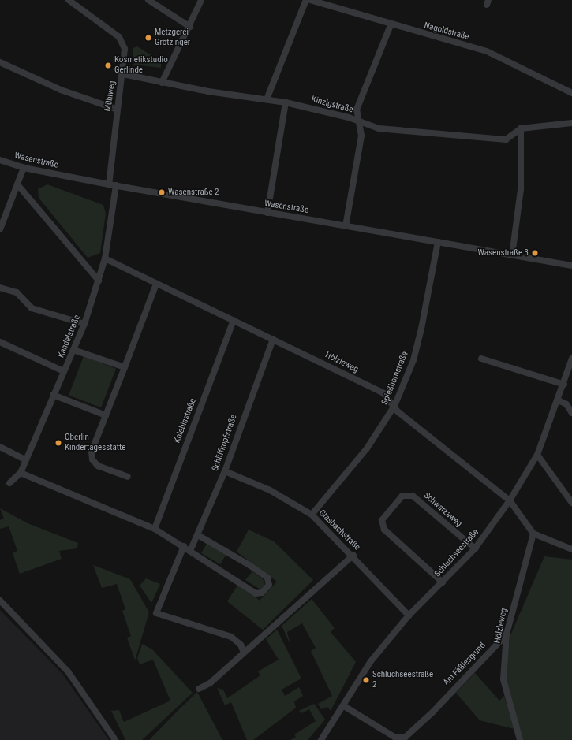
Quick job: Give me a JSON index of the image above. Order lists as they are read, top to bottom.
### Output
{
  "streets": {
    "street": [
      "Nagoldstraße",
      "Mühlweg",
      "Kinzigstraße",
      "Wasenstraße",
      "Kandelstraße",
      "Hölzleweg",
      "Spießhornstraße",
      "Kniebisstraße",
      "Schliffkopfstraße",
      "Schwarzaweg",
      "Glasbachstraße",
      "Schluchseestraße",
      "Am Fäßlesgrund"
    ]
  },
  "crossings": [
    ["Mühlweg", "Kinzigstraße"],
    ["Mühlweg", "Wasenstraße"],
    ["Wasenstraße", "Kandelstraße"],
    ["Wasenstraße", "Spießhornstraße"],
    ["Kandelstraße", "Hölzleweg"],
    ["Hölzleweg", "Spießhornstraße"],
    ["Hölzleweg", "Kniebisstraße"],
    ["Hölzleweg", "Schliffkopfstraße"],
    ["Hölzleweg", "Schluchseestraße"],
    ["Hölzleweg", "Am Fäßlesgrund"],
    ["Spießhornstraße", "Glasbachstraße"],
    ["Schliffkopfstraße", "Glasbachstraße"],
    ["Schwarzaweg", "Schluchseestraße"],
    ["Glasbachstraße", "Schluchseestraße"],
    ["Schluchseestraße", "Am Fäßlesgrund"]
  ],
  "places": [
    "Metzgerei Grötzinger",
    "Kosmetikstudio Gerlinde",
    "Wasenstraße 2",
    "Wasenstraße 3",
    "Oberlin Kindertagesstätte",
    "Schluchseestraße 2"
  ]
}
